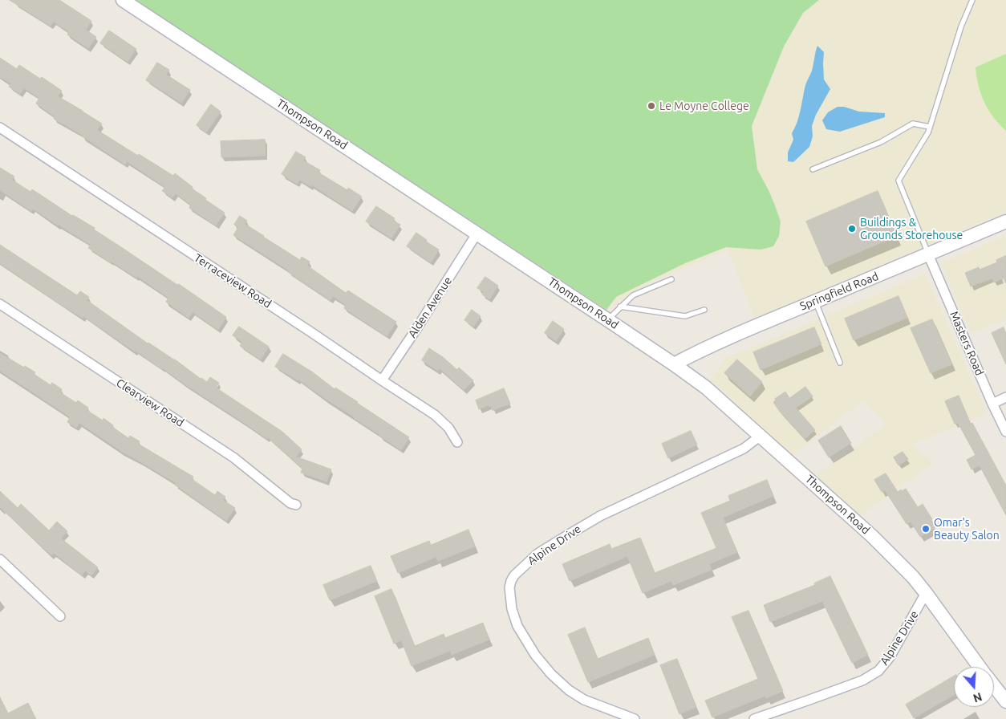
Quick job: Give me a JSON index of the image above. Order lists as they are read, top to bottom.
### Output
{
  "streets": {
    "street": [
      "Thompson Road",
      "Terraceview Road",
      "Springfield Road",
      "Alden Avenue",
      "Masters Road",
      "Clearview Road",
      "Alpine Drive"
    ]
  },
  "crossings": [
    ["Thompson Road", "Springfield Road"],
    ["Thompson Road", "Alden Avenue"],
    ["Thompson Road", "Alpine Drive"],
    ["Terraceview Road", "Alden Avenue"],
    ["Springfield Road", "Masters Road"]
  ],
  "places": ["Le Moyne College", "Buildings & Grounds Storehouse", "Omar's Beauty Salon"],
  "north": "bottom"
}
